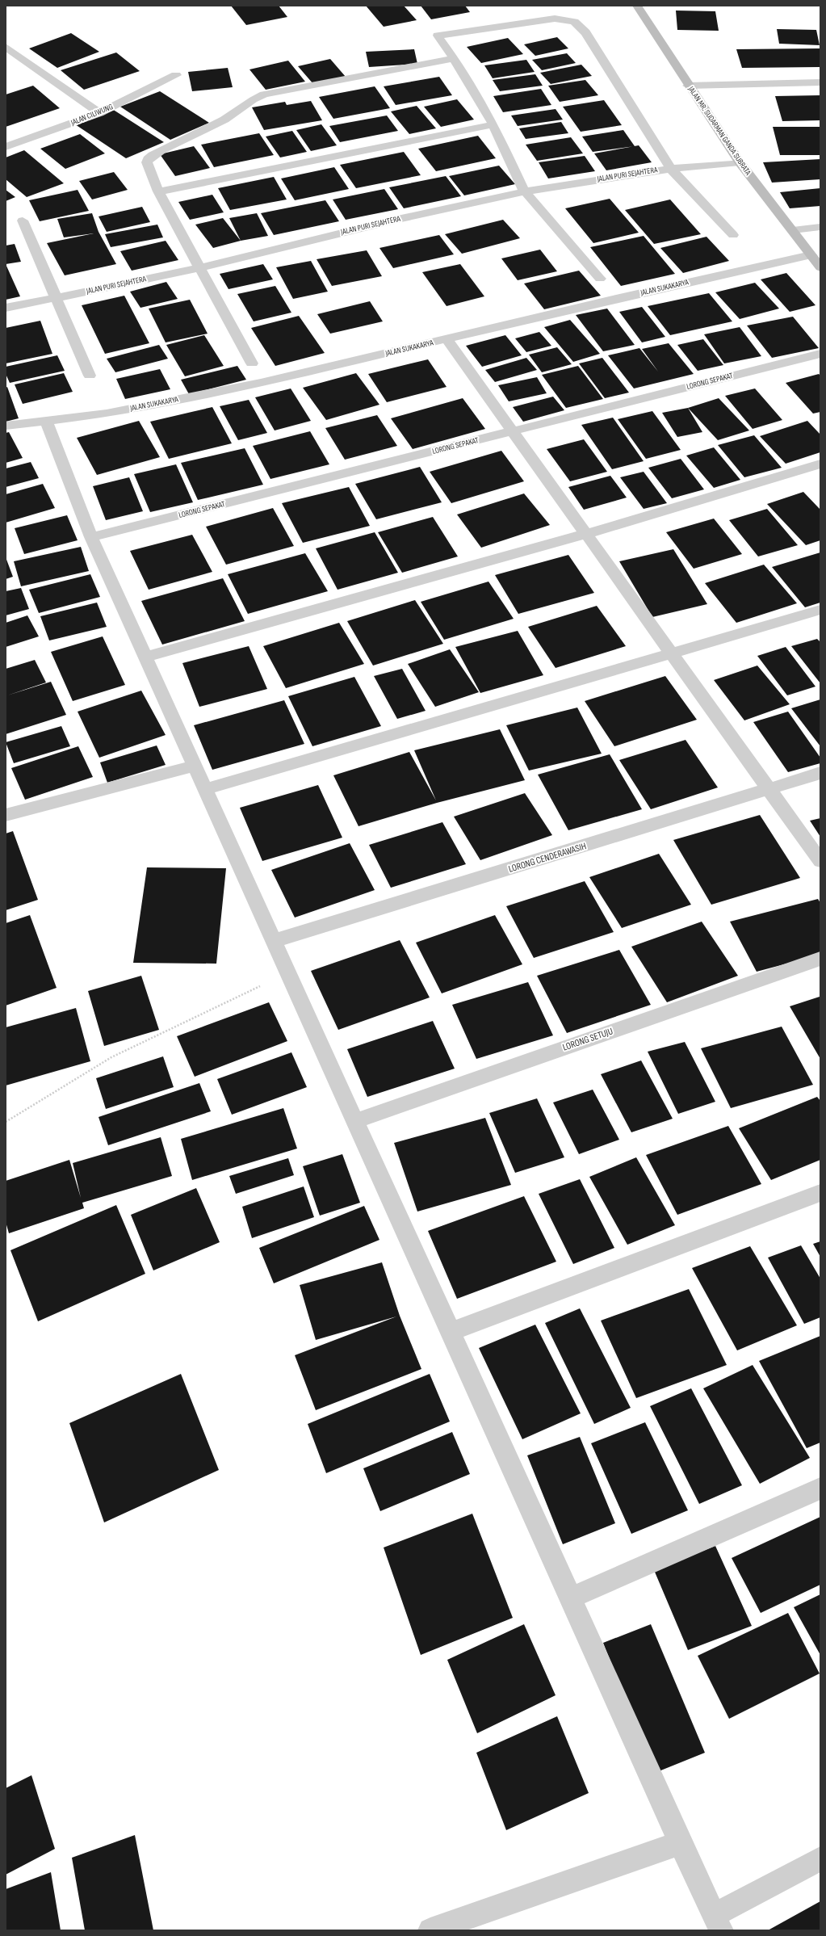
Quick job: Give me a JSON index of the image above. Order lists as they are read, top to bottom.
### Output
{
  "streets": {
    "street": [
      "JALAN CILIWUNG",
      "JALAN MR. SUDARMAN GANDA SUBRATA",
      "JALAN PURI SEJAHTERA",
      "JALAN SUKAKARYA",
      "LORONG SEPAKAT",
      "LORONG CENDERAWASIH",
      "LORONG SETUJU"
    ]
  },
  "crossings": [
    ["JALAN MR. SUDARMAN GANDA SUBRATA", "JALAN PURI SEJAHTERA"],
    ["JALAN MR. SUDARMAN GANDA SUBRATA", "JALAN SUKAKARYA"]
  ]
}
